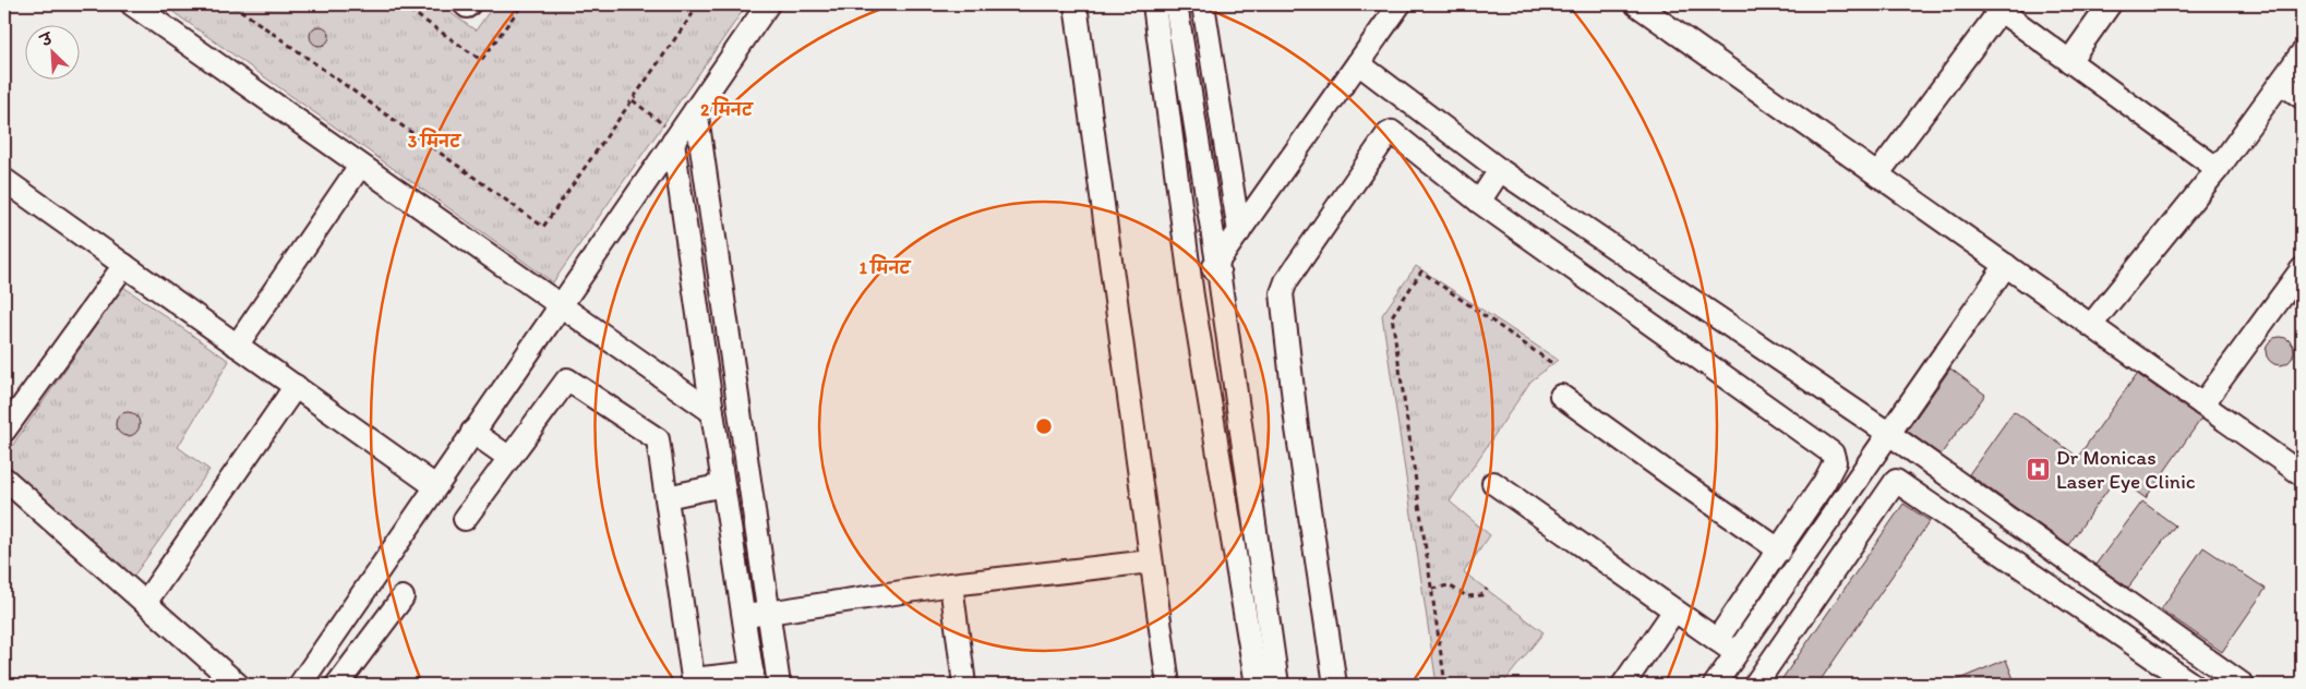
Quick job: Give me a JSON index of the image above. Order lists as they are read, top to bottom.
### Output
{
  "places": {
    "hospital": ["Dr Monicas Laser Eye Clinic"]
  },
  "north": "top left",
  "rings": ["2 मिनट", "3 मिनट", "1 मिनट"]
}
